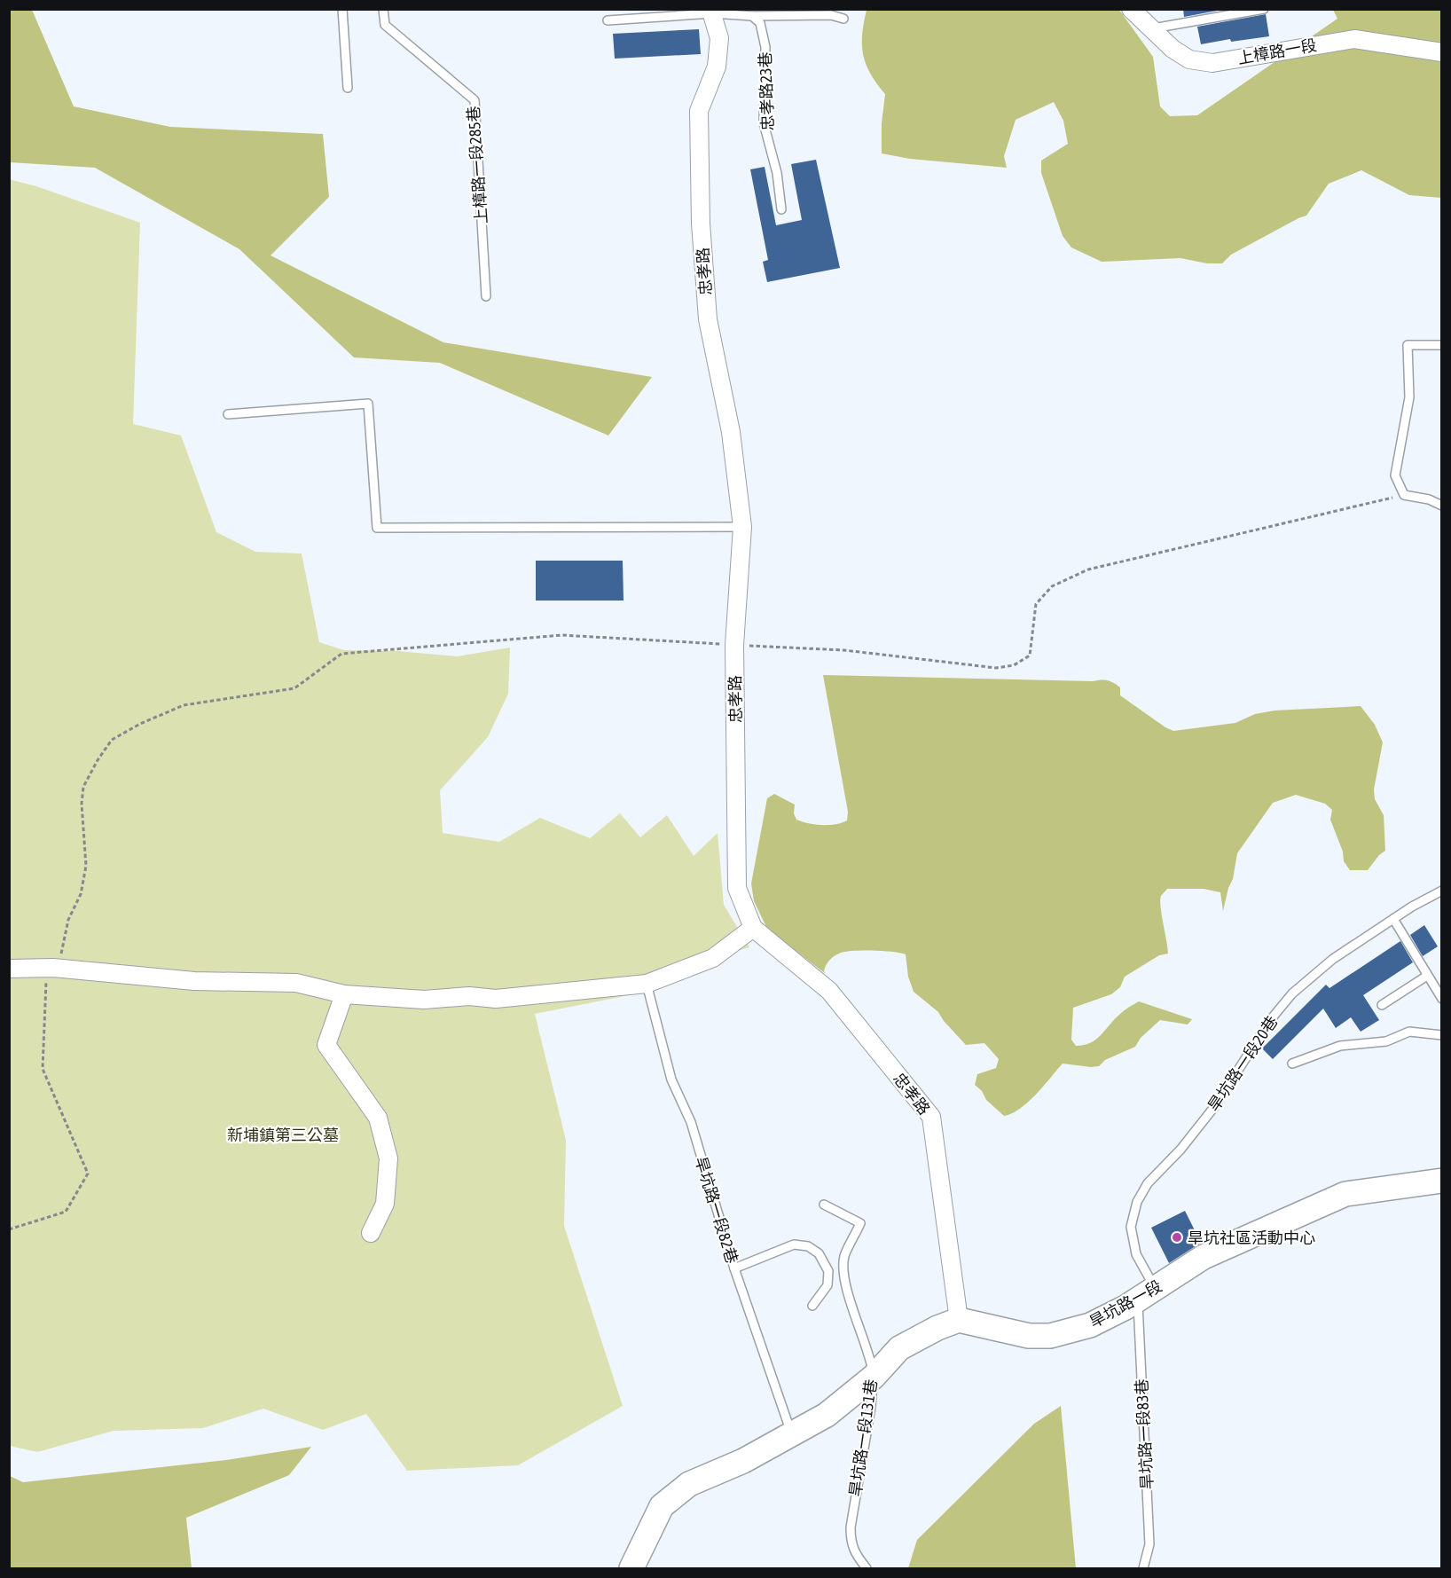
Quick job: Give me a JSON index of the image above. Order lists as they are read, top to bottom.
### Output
{
  "streets": {
    "street": ["上樟路一段", "忠孝路", "旱坑路一段"],
    "lane": [
      "忠孝路23巷",
      "上樟路一段285巷",
      "旱坑路一段20巷",
      "旱坑路一段82巷",
      "旱坑路一段83巷",
      "旱坑路一段131巷"
    ]
  },
  "crossings": [
    ["忠孝路", "旱坑路一段"],
    ["旱坑路一段20巷", "旱坑路一段"],
    ["旱坑路一段20巷", "旱坑路一段83巷"],
    ["旱坑路一段", "旱坑路一段83巷"]
  ],
  "parks": ["新埔鎮第三公墓"],
  "places": ["旱坑社區活動中心"]
}
